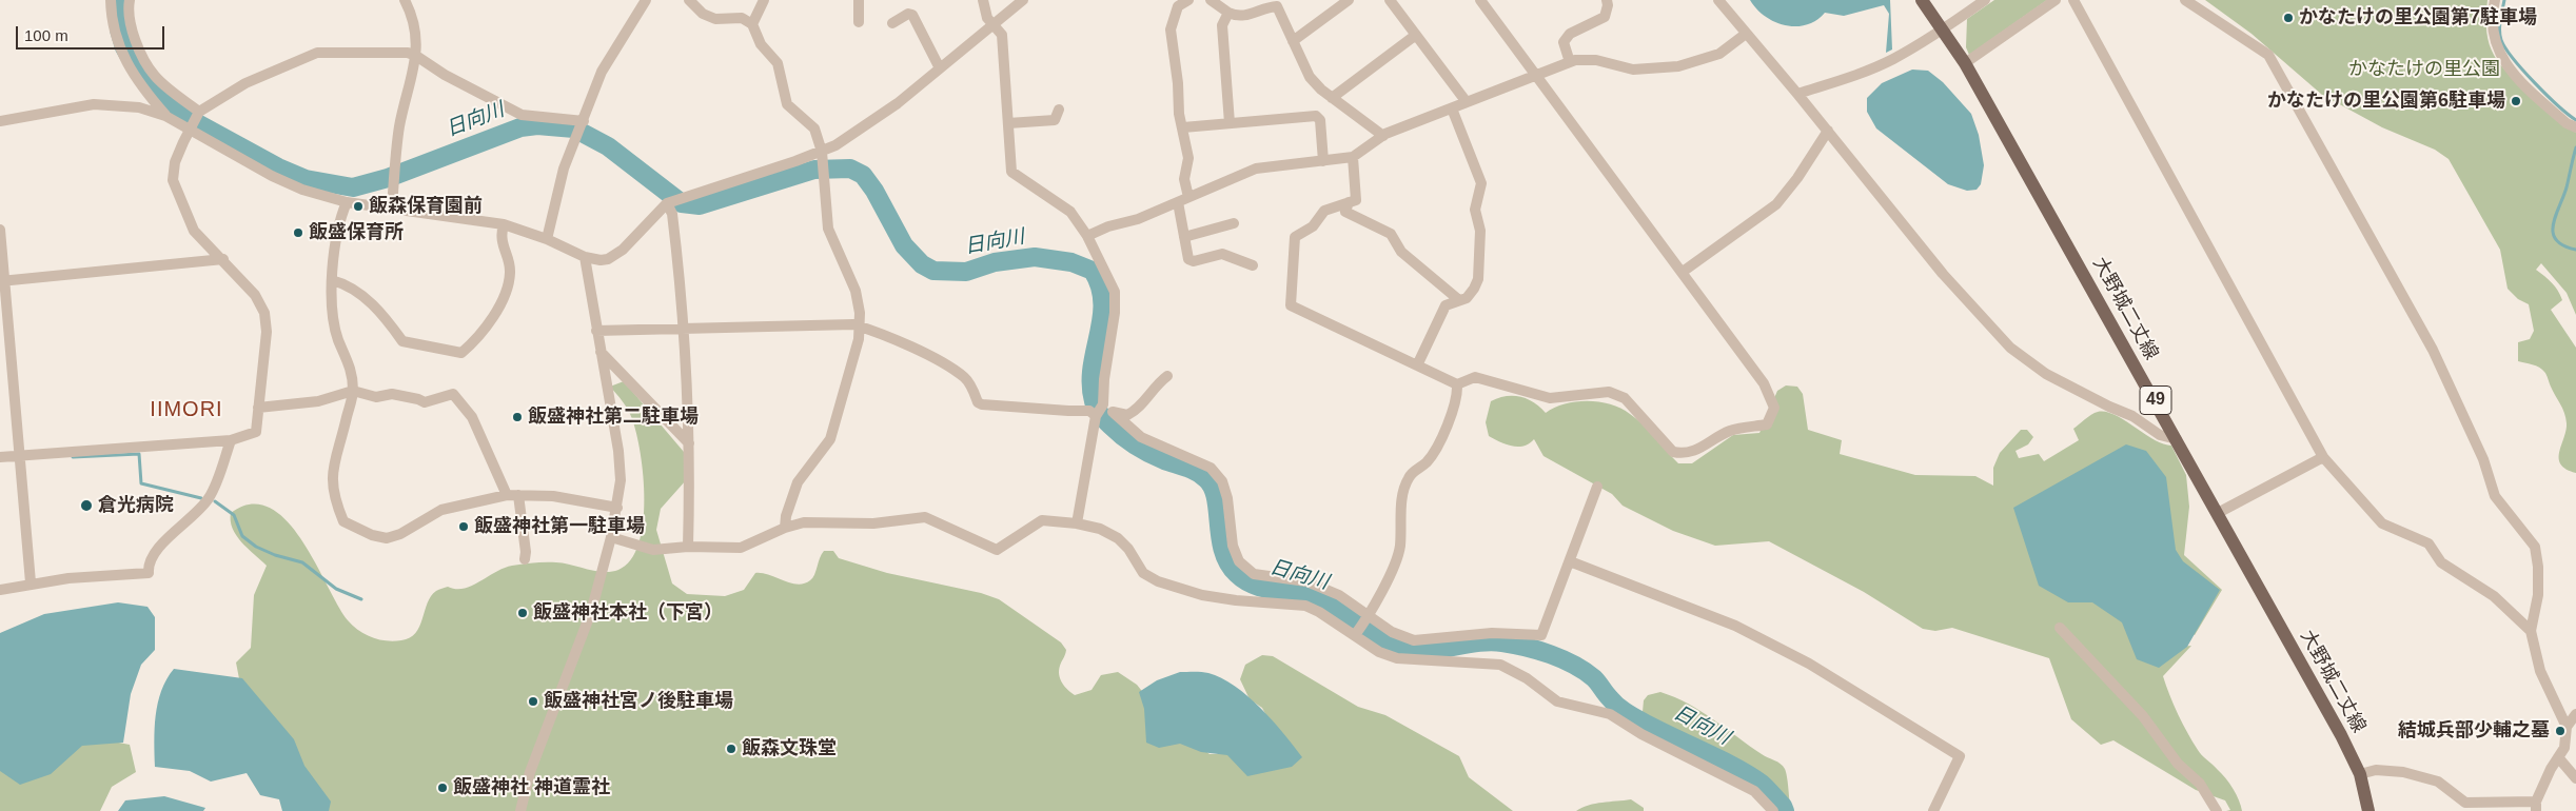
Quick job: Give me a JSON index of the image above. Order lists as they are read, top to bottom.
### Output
{
  "streets": {
    "main road": ["大野城二丈線", "49"]
  },
  "districts": ["IIMORI"],
  "water": ["日向川"],
  "parks": ["かなたけの里公園"],
  "places": [
    "かなたけの里公園第7駐車場",
    "かなたけの里公園第6駐車場",
    "飯森保育園前",
    "飯盛保育所",
    "飯盛神社第二駐車場",
    "倉光病院",
    "飯盛神社第一駐車場",
    "飯盛神社本社（下宮）",
    "飯盛神社宮ノ後駐車場",
    "結城兵部少輔之墓",
    "飯森文珠堂",
    "飯盛神社 神道霊社"
  ],
  "scale_bar": "100 m"
}
